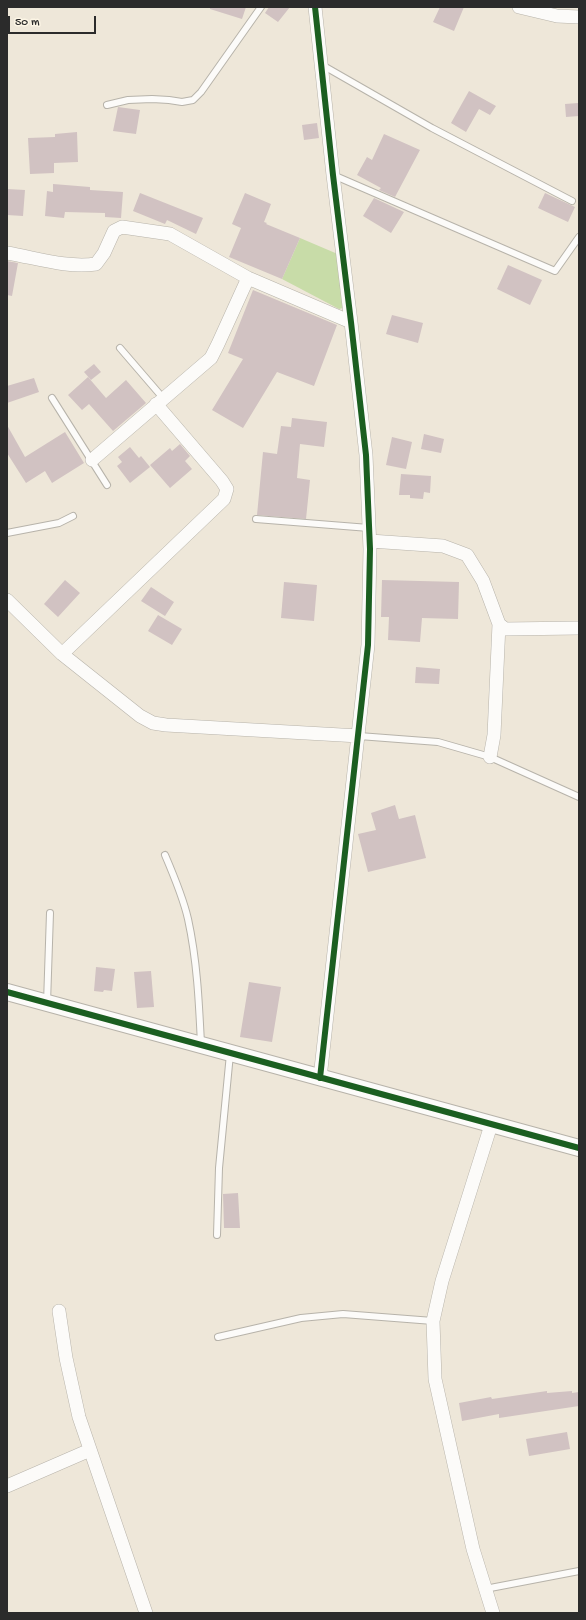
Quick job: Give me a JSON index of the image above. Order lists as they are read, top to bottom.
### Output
{
  "scale_bar": "50 m"
}
